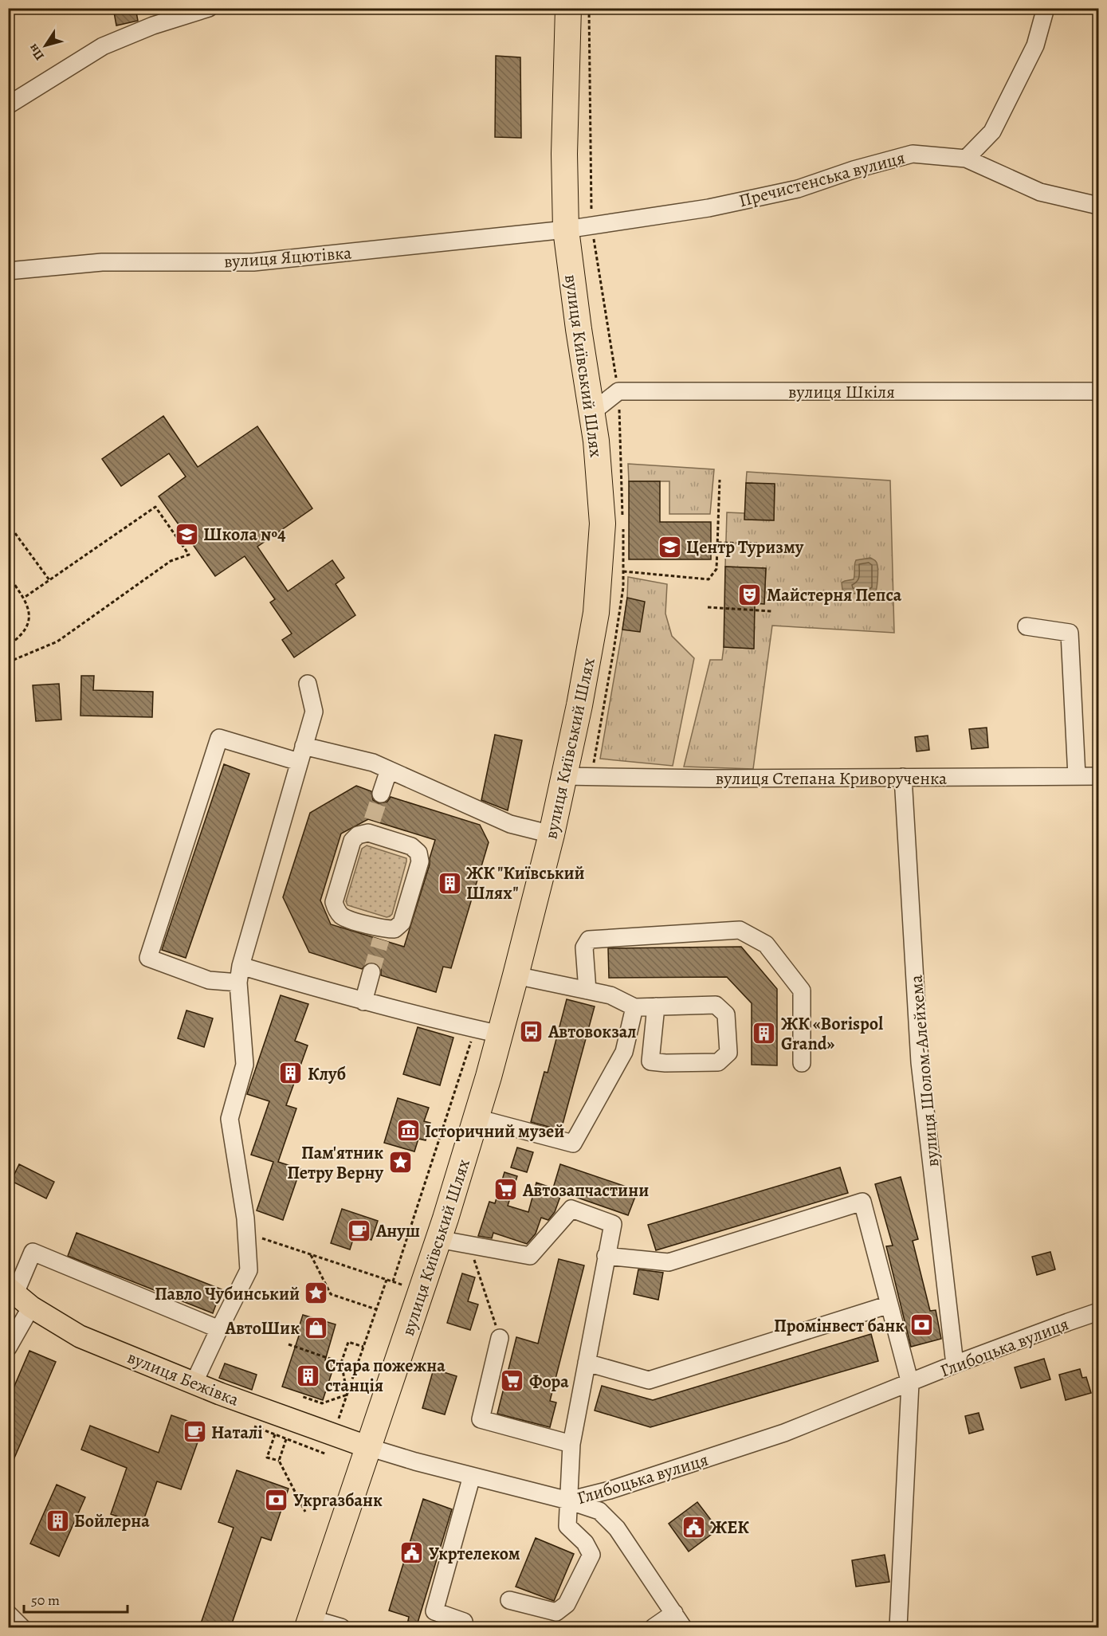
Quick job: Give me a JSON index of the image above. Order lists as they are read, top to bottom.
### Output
{
  "streets": {
    "highway": ["вулиця Київський Шлях"],
    "main road": ["вулиця Бежівка"],
    "street": [
      "Пречистенська вулиця",
      "вулиця Яцютівка",
      "вулиця Шкіля",
      "вулиця Степана Криворученка",
      "вулиця Шолом-Алейхема",
      "Глибоцька вулиця"
    ]
  },
  "crossings": [
    ["Пречистенська вулиця", "вулиця Яцютівка"],
    ["Пречистенська вулиця", "вулиця Київський Шлях"],
    ["вулиця Яцютівка", "вулиця Київський Шлях"],
    ["вулиця Київський Шлях", "вулиця Шкіля"],
    ["вулиця Київський Шлях", "вулиця Степана Криворученка"],
    ["вулиця Київський Шлях", "Глибоцька вулиця"],
    ["вулиця Київський Шлях", "вулиця Бежівка"],
    ["вулиця Степана Криворученка", "вулиця Шолом-Алейхема"],
    ["вулиця Шолом-Алейхема", "Глибоцька вулиця"],
    ["Глибоцька вулиця", "вулиця Бежівка"]
  ],
  "places": {
    "school or university": ["Школа №4", "Центр Туризму"],
    "theatre": ["Майстерня Пепса"],
    "building": [
      "ЖК \"Київський Шлях\"",
      "ЖК «Borispol Grand»",
      "Клуб",
      "Стара пожежна станція",
      "Бойлерна"
    ],
    "bus stop": ["Автовокзал"],
    "museum": ["Історичний музей"],
    "place": ["Пам'ятник Петру Верну", "Павло Чубинський"],
    "supermarket": ["Автозапчастини", "Фора"],
    "cafe": ["Ануш", "Наталі"],
    "bank": ["Промінвест банк", "Укргазбанк"],
    "shop": ["АвтоШик"],
    "public building": ["ЖЕК", "Укртелеком"]
  },
  "scale_bar": "50 m",
  "north": "bottom left"
}
